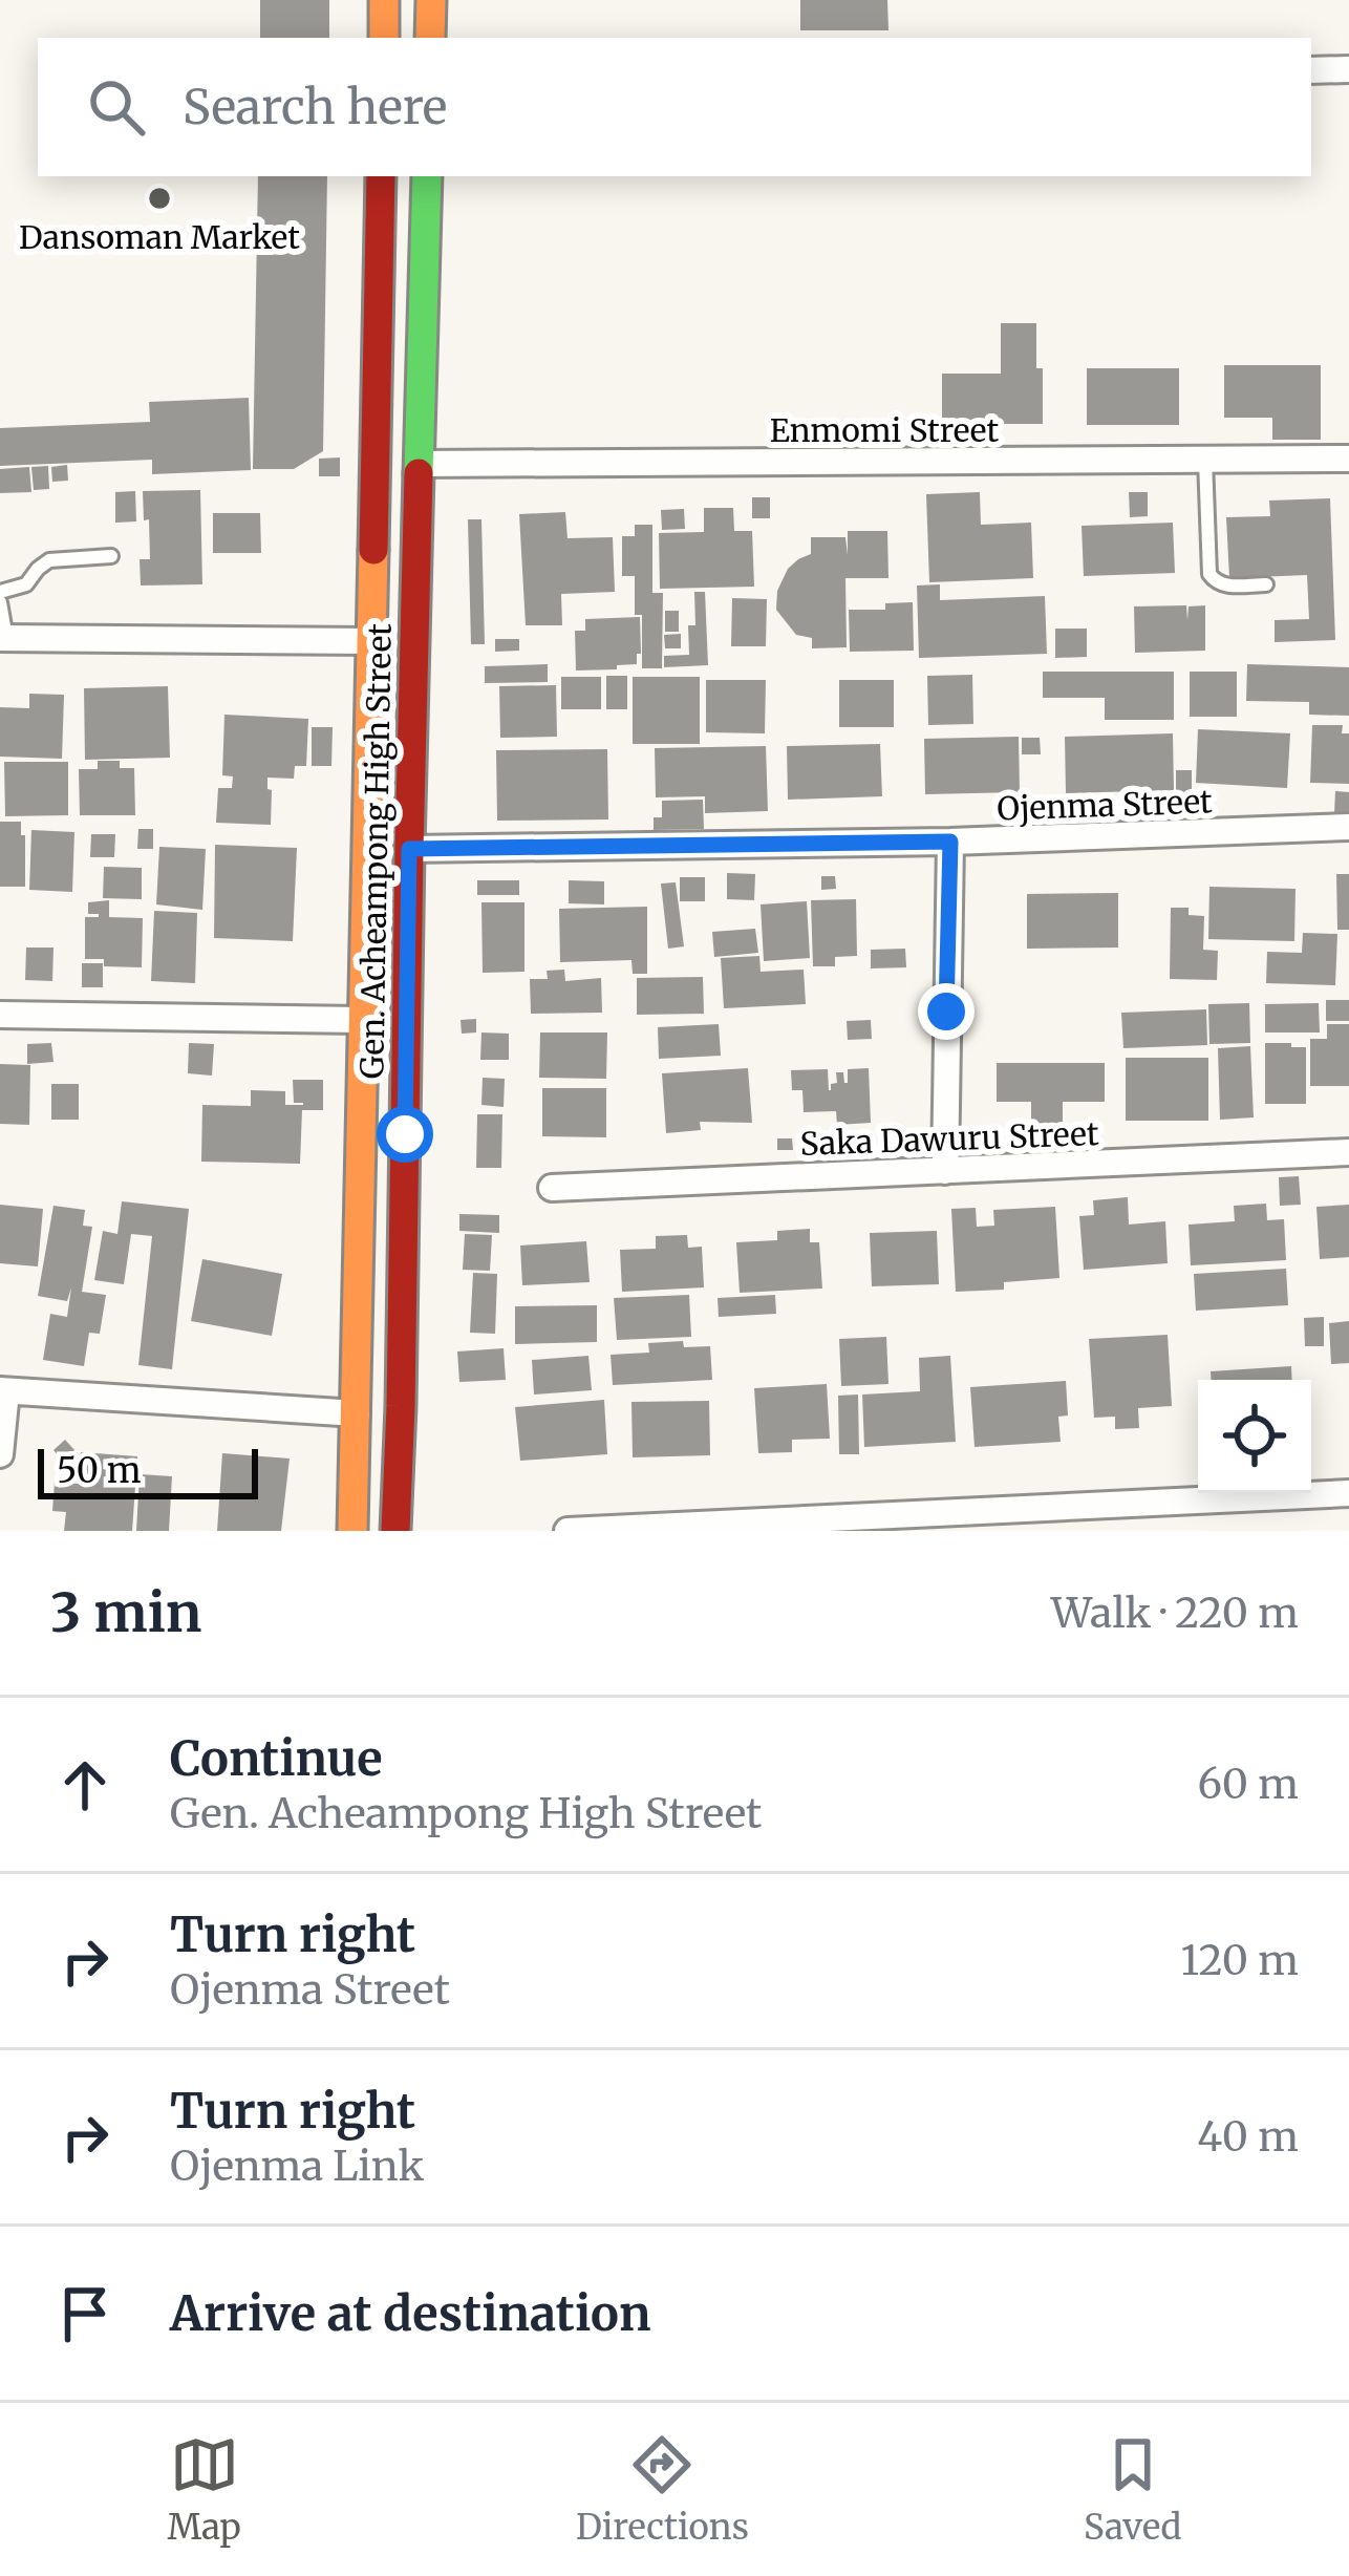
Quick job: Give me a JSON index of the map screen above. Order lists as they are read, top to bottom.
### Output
{
  "streets": {
    "main road": ["Gen. Acheampong High Street"],
    "street": ["Enmomi Street", "Ojenma Street", "Saka Dawuru Street"]
  },
  "crossings": [
    ["Enmomi Street", "Gen. Acheampong High Street"],
    ["Ojenma Street", "Gen. Acheampong High Street"]
  ],
  "places": ["Dansoman Market"],
  "scale_bar": "50 m",
  "page": {
    "search": "Search here",
    "scale": "50 m",
    "heading": ["3 min", "Walk · 220 m"],
    "list": [
      ["Continue", "Gen. Acheampong High Street", "60 m"],
      ["Turn right", "Ojenma Street", "120 m"],
      ["Turn right", "Ojenma Link", "40 m"],
      "Arrive at destination"
    ],
    "nav": ["Map", "Directions", "Saved"]
  }
}
